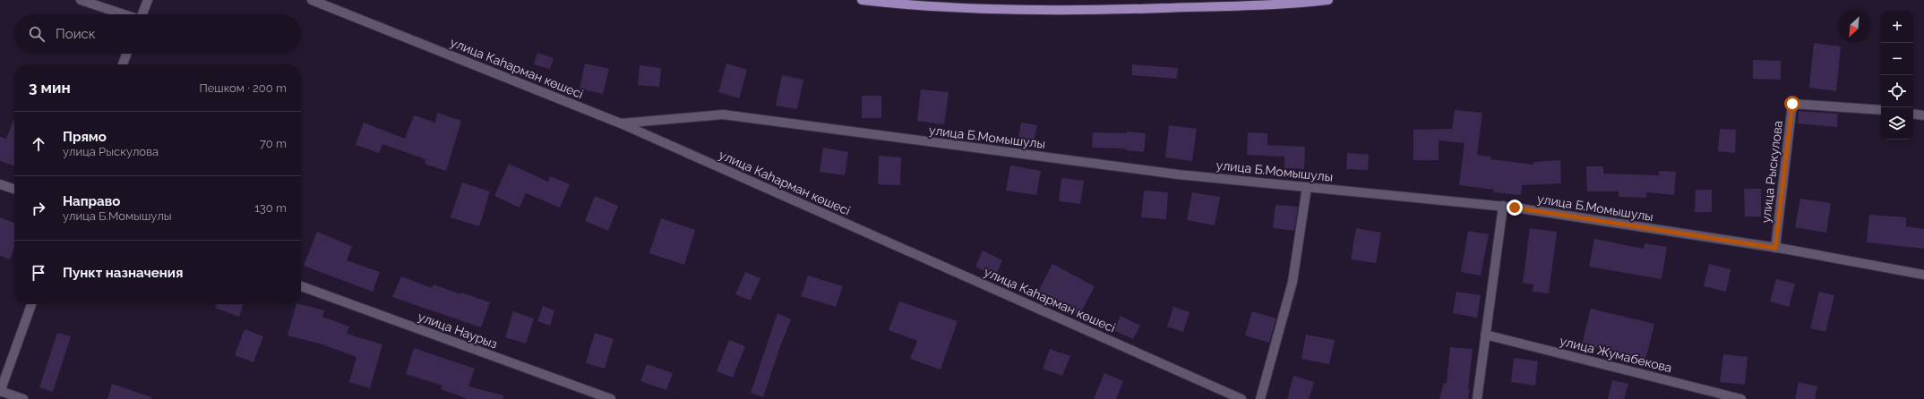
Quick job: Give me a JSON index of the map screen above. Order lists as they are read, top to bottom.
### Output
{
  "streets": {
    "street": [
      "улица Каһарман көшесі",
      "улица Б.Момышулы",
      "улица Рыскулова",
      "улица Наурыз",
      "улица Жумабекова"
    ]
  },
  "crossings": [
    ["улица Каһарман көшесі", "улица Б.Момышулы"],
    ["улица Б.Момышулы", "улица Рыскулова"]
  ],
  "north": "bottom left",
  "page": {
    "map_buttons": ["+", "−"],
    "search": "Поиск",
    "heading": ["3 мин", "Пешком · 200 m"],
    "list": [
      ["Прямо", "улица Рыскулова", "70 m"],
      ["Направо", "улица Б.Момышулы", "130 m"],
      "Пункт назначения"
    ]
  }
}
